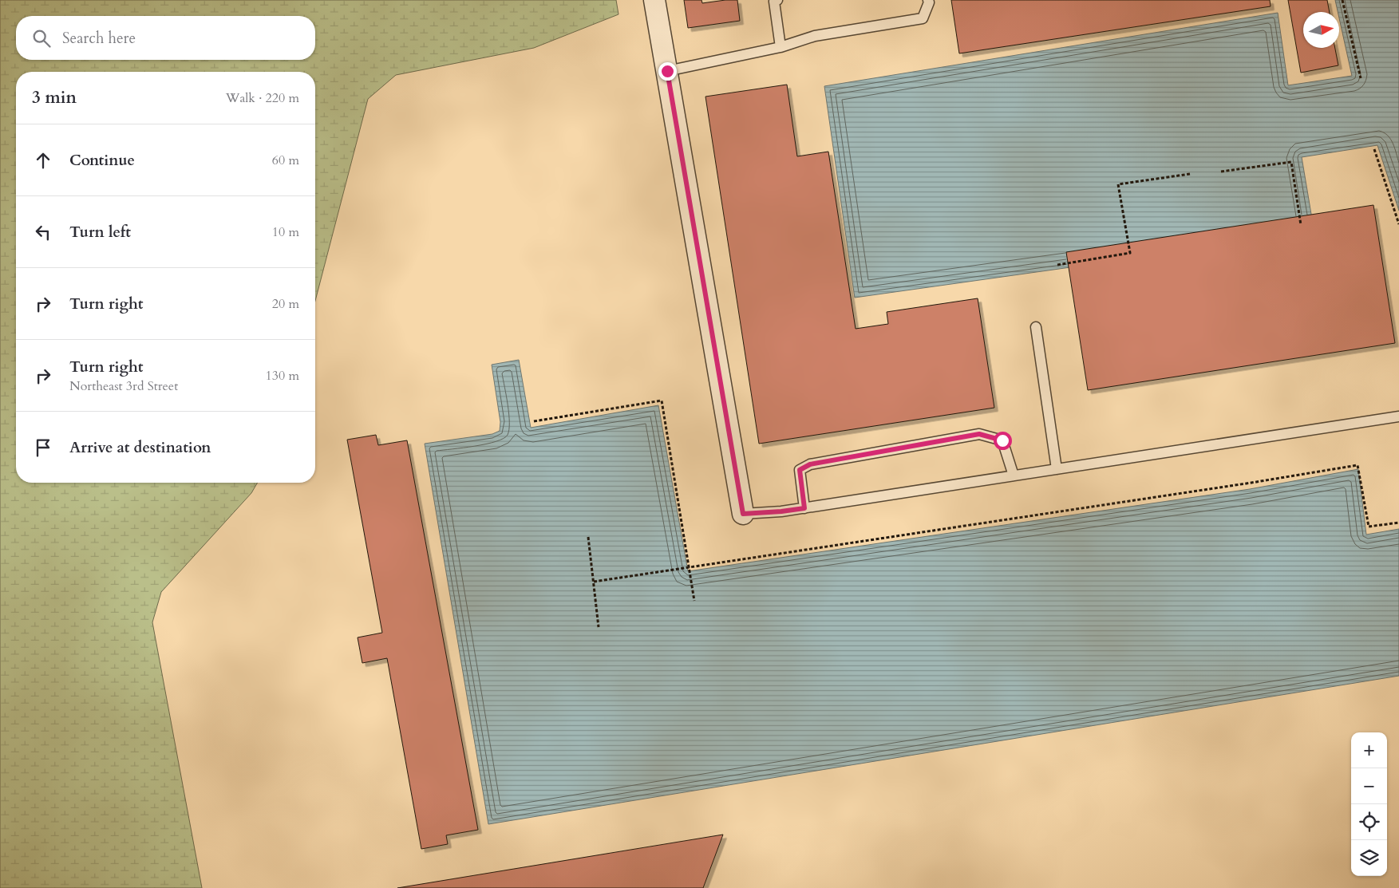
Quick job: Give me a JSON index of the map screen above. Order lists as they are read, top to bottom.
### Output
{
  "north": "right",
  "page": {
    "search": "Search here",
    "heading": ["3 min", "Walk · 220 m"],
    "list": [
      ["Continue", "60 m"],
      ["Turn left", "10 m"],
      ["Turn right", "20 m"],
      ["Turn right", "Northeast 3rd Street", "130 m"],
      "Arrive at destination"
    ],
    "map_buttons": ["+", "−"]
  }
}
